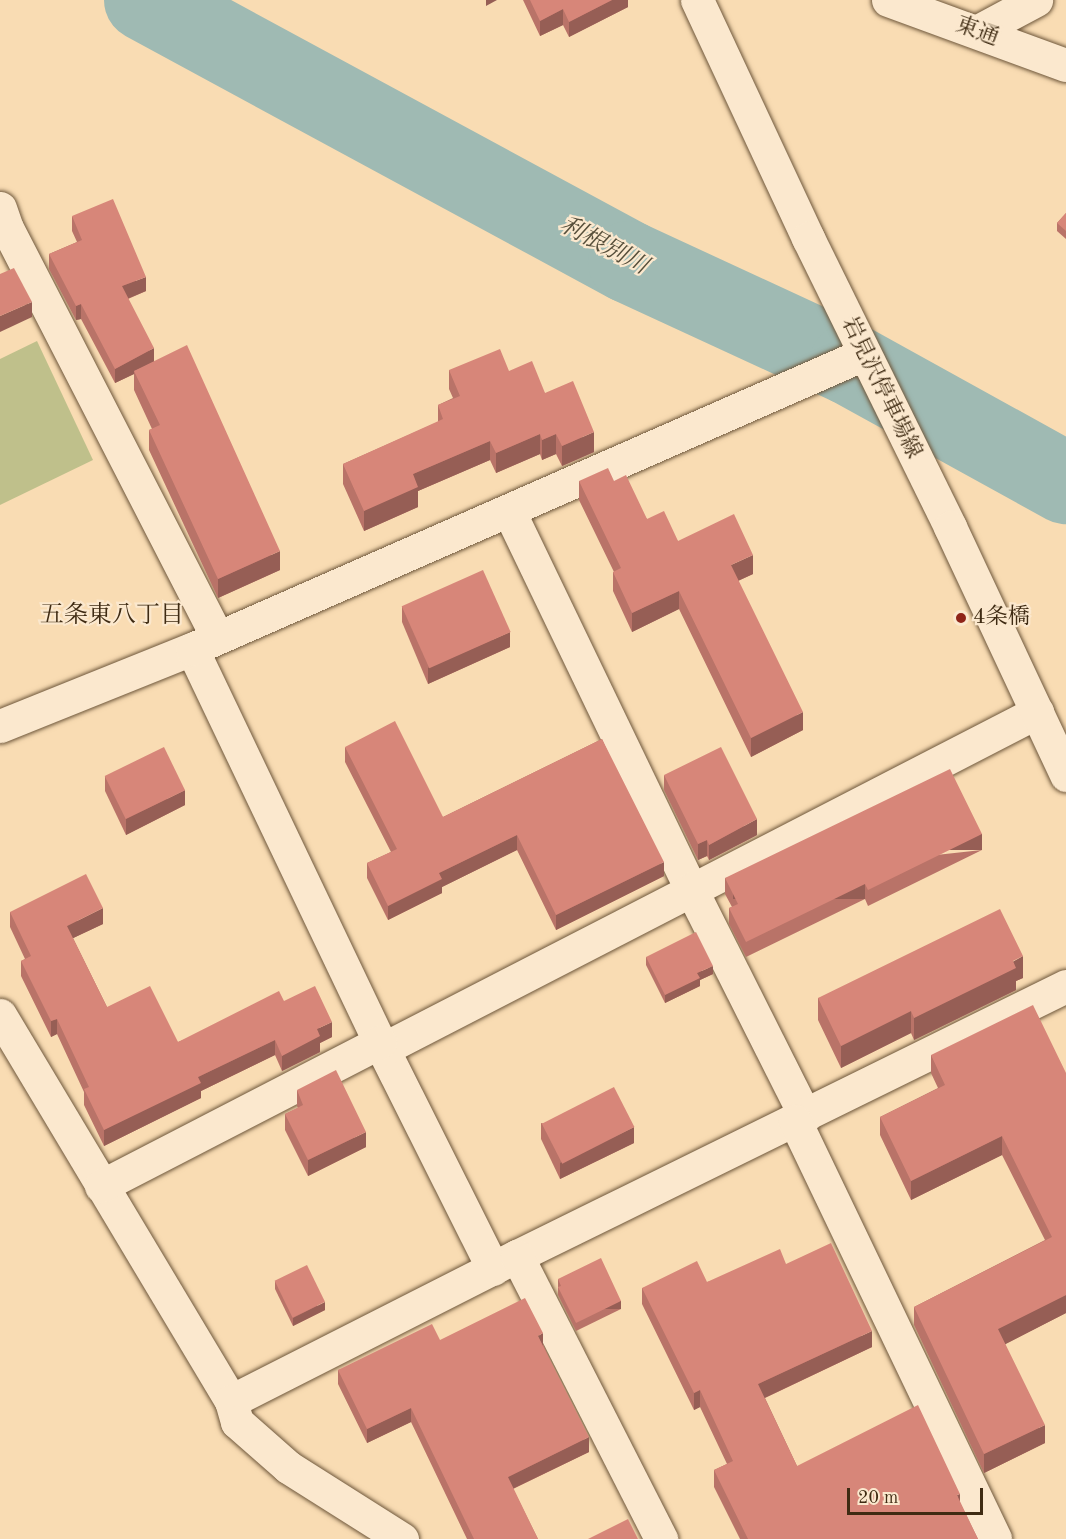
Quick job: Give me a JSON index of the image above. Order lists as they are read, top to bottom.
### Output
{
  "streets": {
    "street": ["東通", "岩見沢停車場線"]
  },
  "districts": ["五条東八丁目"],
  "water": ["利根別川"],
  "places": ["4条橋"],
  "scale_bar": "20 m"
}
